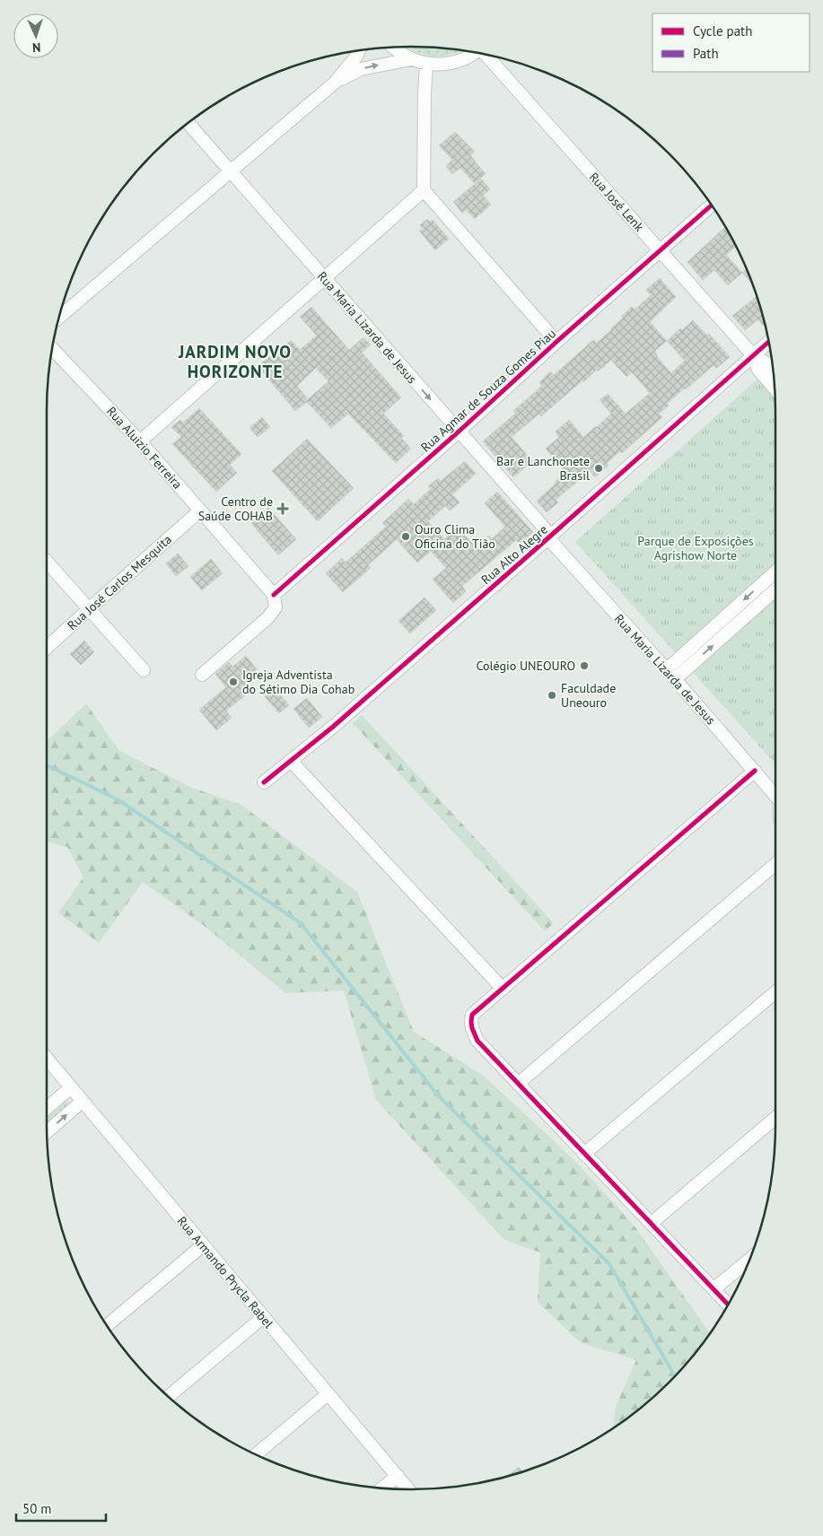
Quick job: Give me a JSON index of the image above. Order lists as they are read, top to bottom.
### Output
{
  "streets": {
    "street": [
      "Rua José Lenk",
      "Rua Maria Lizarda de Jesus",
      "Rua Agmar de Souza Gomes Piau",
      "Rua Aluizio Ferreira",
      "Rua Alto Alegre",
      "Rua José Carlos Mesquita",
      "Rua Armando Prycla Rabel"
    ]
  },
  "crossings": [
    ["Rua José Lenk", "Rua Agmar de Souza Gomes Piau"],
    ["Rua José Lenk", "Rua Alto Alegre"],
    ["Rua Maria Lizarda de Jesus", "Rua Agmar de Souza Gomes Piau"],
    ["Rua Maria Lizarda de Jesus", "Rua Alto Alegre"],
    ["Rua Agmar de Souza Gomes Piau", "Rua Aluizio Ferreira"],
    ["Rua Aluizio Ferreira", "Rua José Carlos Mesquita"]
  ],
  "districts": ["JARDIM NOVO HORIZONTE"],
  "parks": ["Parque de Exposições Agrishow Norte"],
  "places": {
    "other": [
      "Bar e Lanchonete Brasil",
      "Ouro Clima Oficina do Tião",
      "Colégio UNEOURO",
      "Igreja Adventista do Sétimo Dia Cohab",
      "Faculdade Uneouro"
    ],
    "health": ["Centro de Saúde COHAB"]
  },
  "legend": ["Cycle path", "Path"],
  "scale_bar": "50 m",
  "north": "bottom"
}
